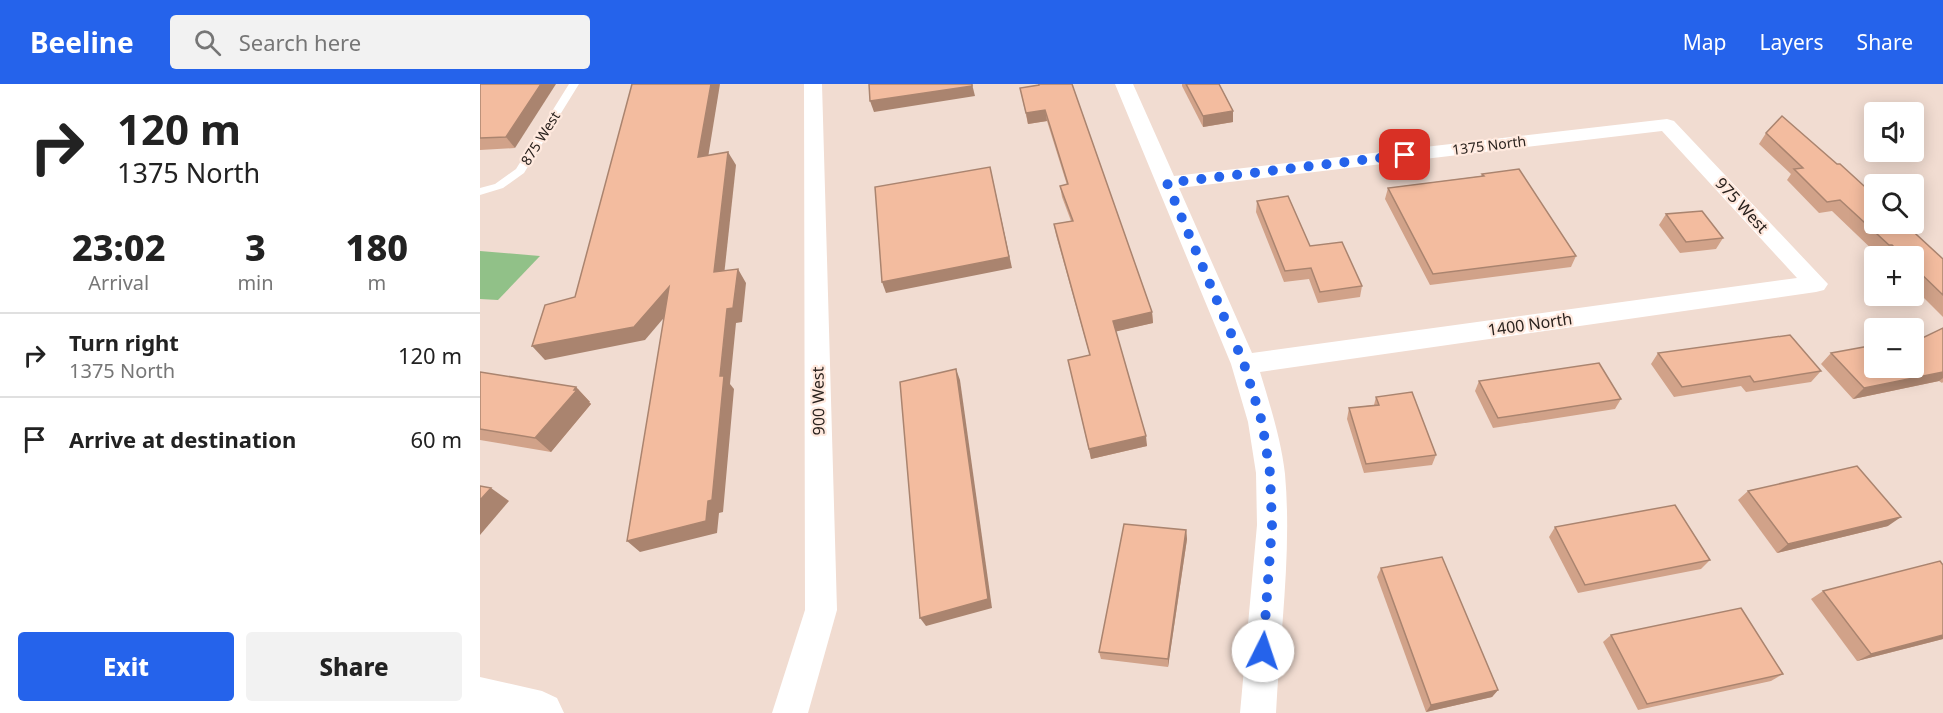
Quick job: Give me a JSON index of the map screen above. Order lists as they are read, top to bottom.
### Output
{
  "streets": {
    "street": [
      "1375 North",
      "975 West",
      "1400 North",
      "900 West"
    ],
    "lane": ["875 West"]
  },
  "crossings": [
    ["1375 North", "975 West"],
    ["975 West", "1400 North"]
  ],
  "page": {
    "header": "Beeline",
    "search": "Search here",
    "nav": ["Map", "Layers", "Share"],
    "turn": ["120 m", "1375 North"],
    "map_buttons": ["+", "−"],
    "eta": [
      "23:02",
      "Arrival",
      "3",
      "min",
      "180",
      "m"
    ],
    "list": [
      {
        "name": "Turn right",
        "note": "1375 North",
        "value": "120 m"
      },
      {
        "name": "Arrive at destination",
        "value": "60 m"
      }
    ],
    "buttons": ["Exit", "Share"]
  }
}
